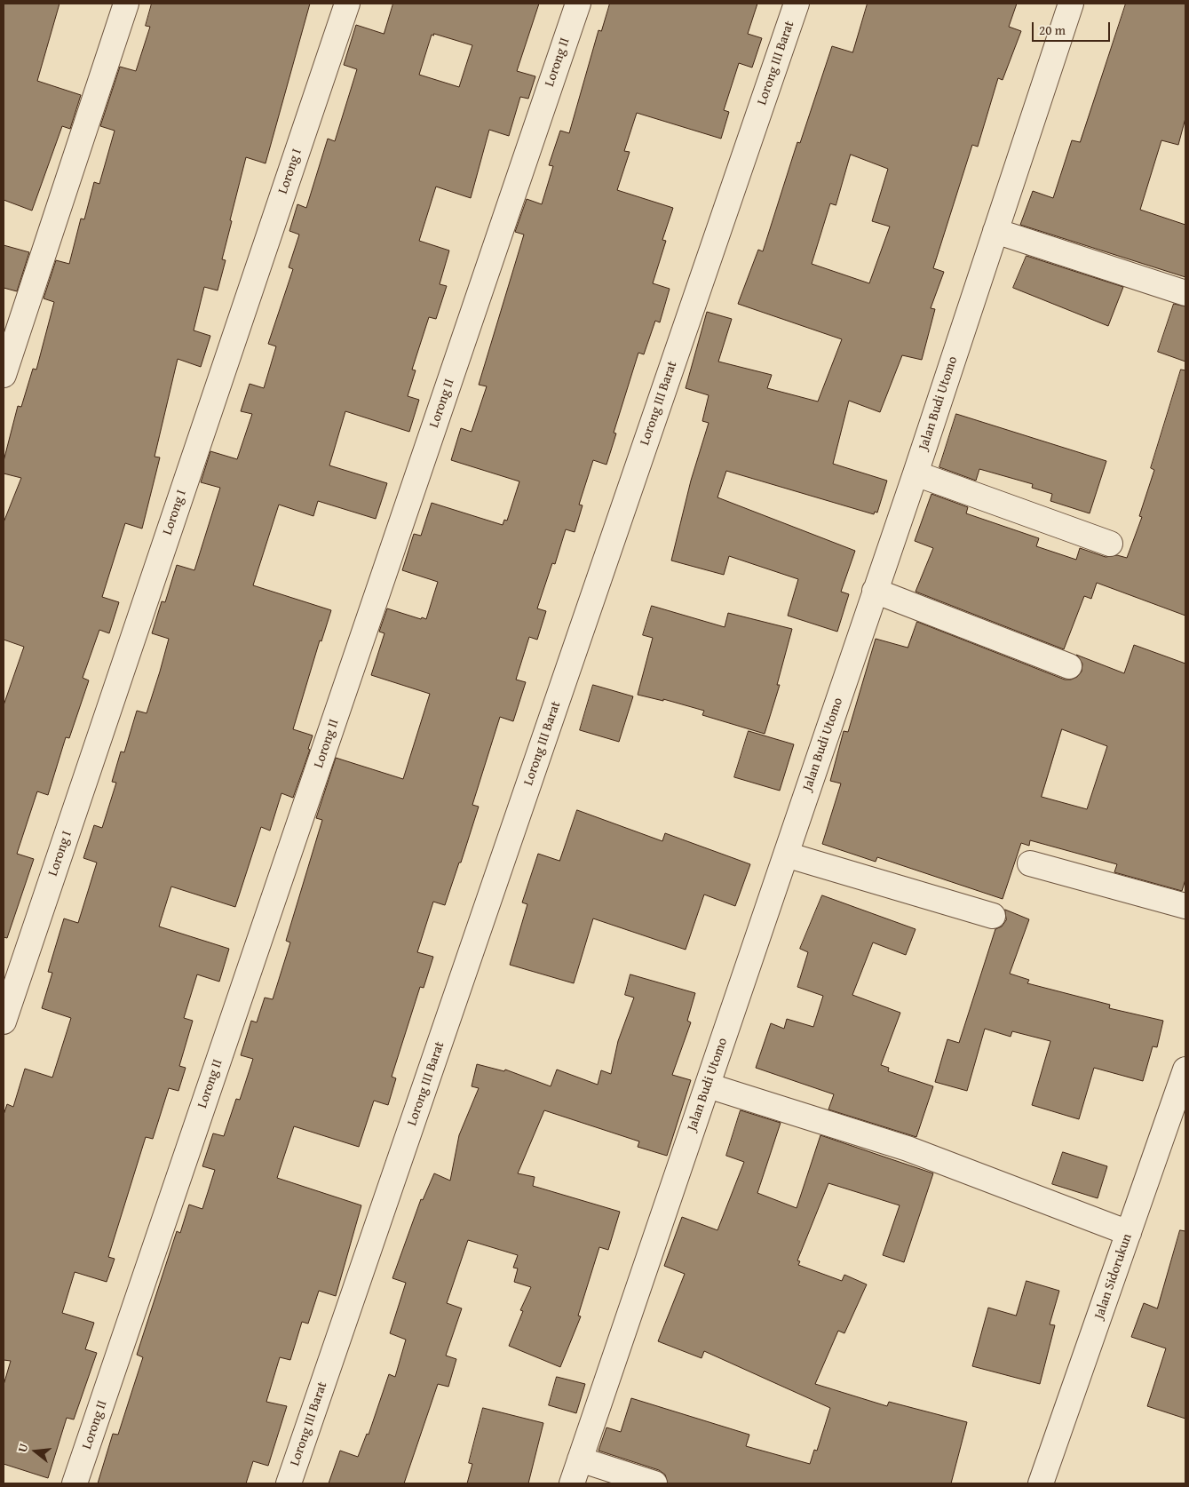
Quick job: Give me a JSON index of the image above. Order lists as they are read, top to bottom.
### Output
{
  "streets": {
    "street": [
      "Lorong II",
      "Lorong III Barat",
      "Lorong I",
      "Jalan Budi Utomo",
      "Jalan Sidorukun"
    ]
  },
  "scale_bar": "20 m",
  "north": "left"
}
